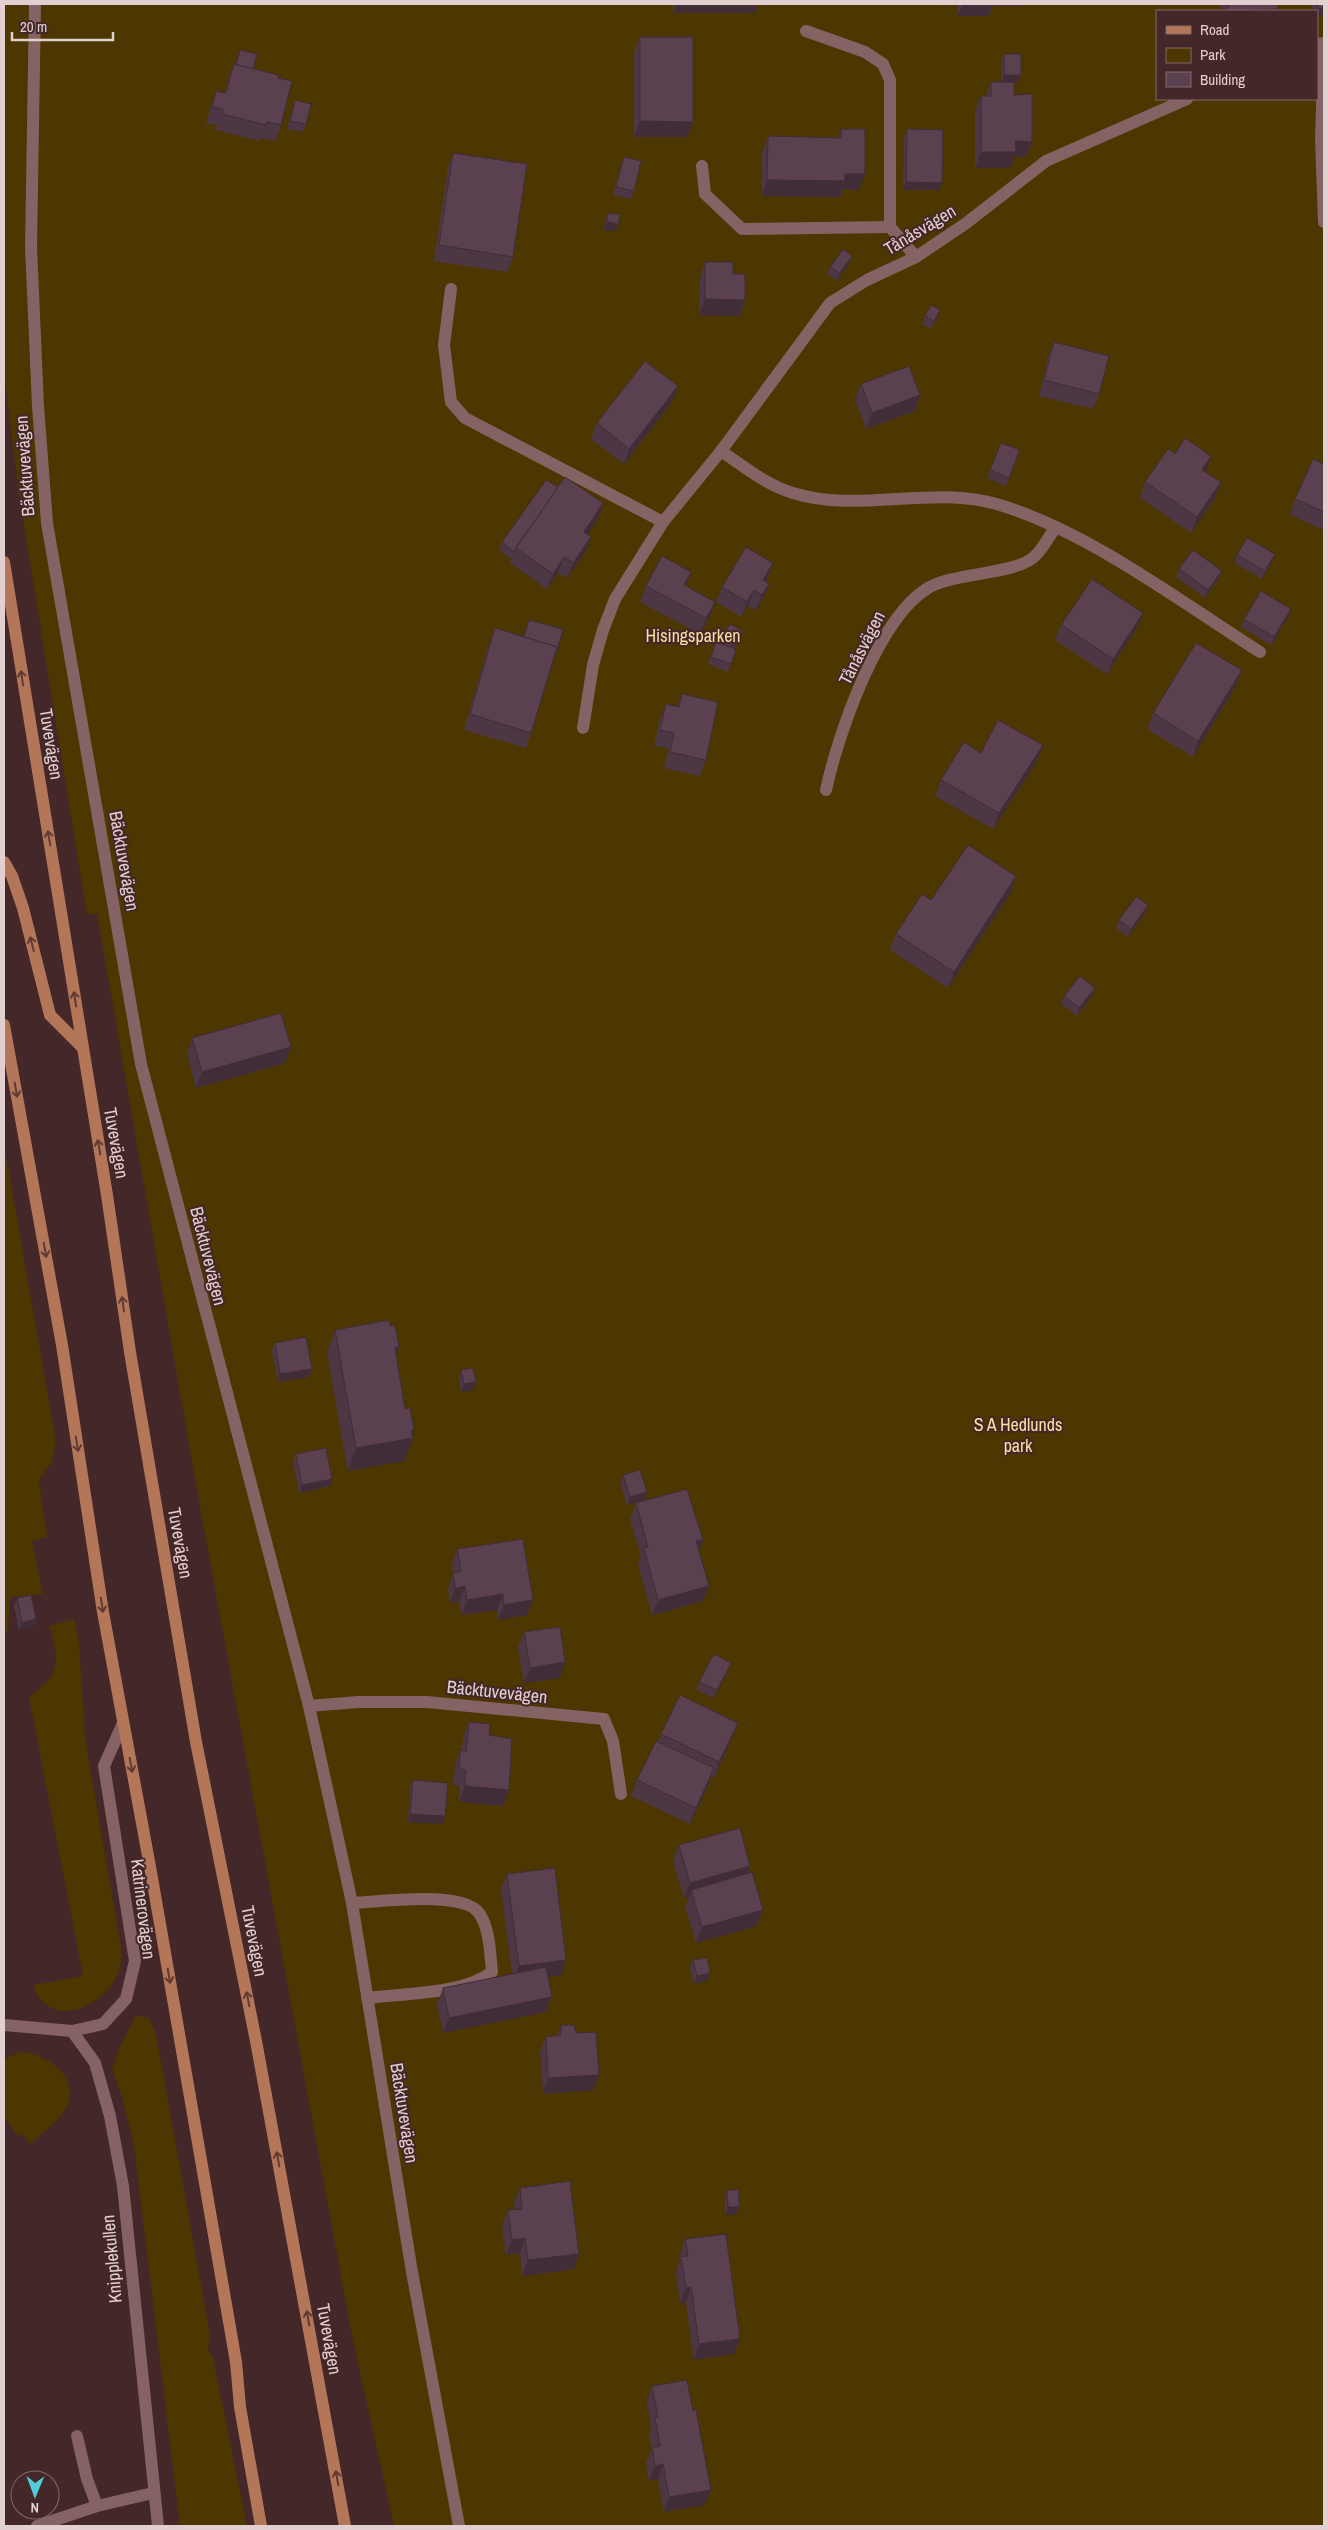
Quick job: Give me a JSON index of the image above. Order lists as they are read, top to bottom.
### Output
{
  "streets": {
    "main road": ["Tuvevägen"],
    "street": [
      "Tånåsvägen",
      "Bäcktuvevägen",
      "Katrinerovägen",
      "Knipplekullen"
    ]
  },
  "crossings": [
    ["Katrinerovägen", "Knipplekullen"]
  ],
  "parks": ["Hisingsparken", "S A Hedlunds park"],
  "legend": ["Road", "Park", "Building"],
  "scale_bar": "20 m",
  "north": "bottom"
}
